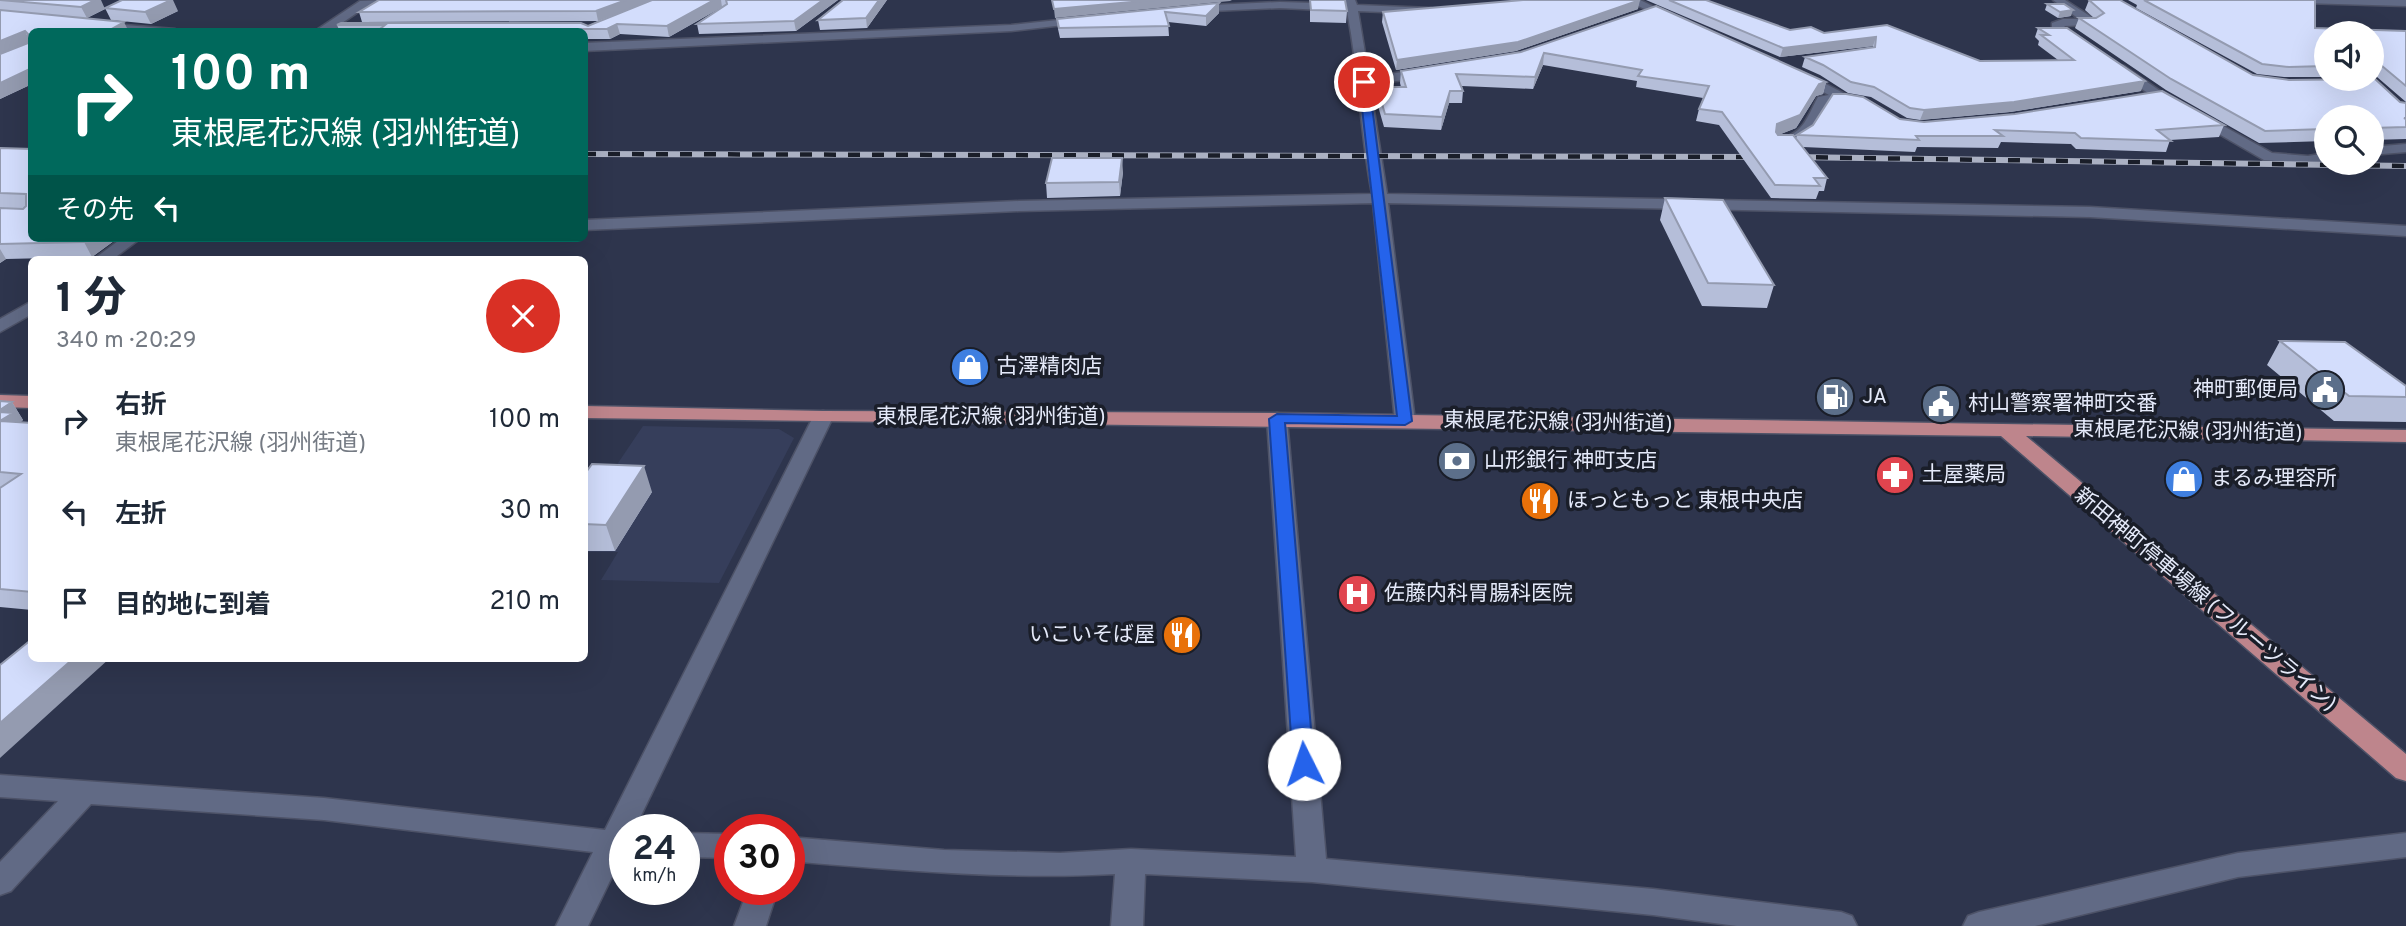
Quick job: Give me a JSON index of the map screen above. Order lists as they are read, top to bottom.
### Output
{
  "streets": {
    "main road": ["東根尾花沢線 (羽州街道)", "新田神町停車場線 (フルーツライン)"]
  },
  "crossings": [
    ["東根尾花沢線 (羽州街道)", "新田神町停車場線 (フルーツライン)"]
  ],
  "places": {
    "shop": ["古澤精肉店", "まるみ理容所"],
    "public building": ["神町郵便局", "村山警察署神町交番"],
    "fuel station": ["JA"],
    "bank": ["山形銀行 神町支店"],
    "pharmacy": ["土屋薬局"],
    "restaurant": ["ほっともっと 東根中央店", "いこいそば屋"],
    "hospital": ["佐藤内科胃腸科医院"]
  },
  "page": {
    "turn": ["100 m", "東根尾花沢線 (羽州街道)"],
    "then": "その先",
    "heading": ["1 分", "340 m · 20:29"],
    "list": [
      {
        "name": "右折",
        "note": "東根尾花沢線 (羽州街道)",
        "value": "100 m"
      },
      {
        "name": "左折",
        "value": "30 m"
      },
      {
        "name": "目的地に到着",
        "value": "210 m"
      }
    ],
    "speed": "24 km/h",
    "limit": "30"
  }
}
